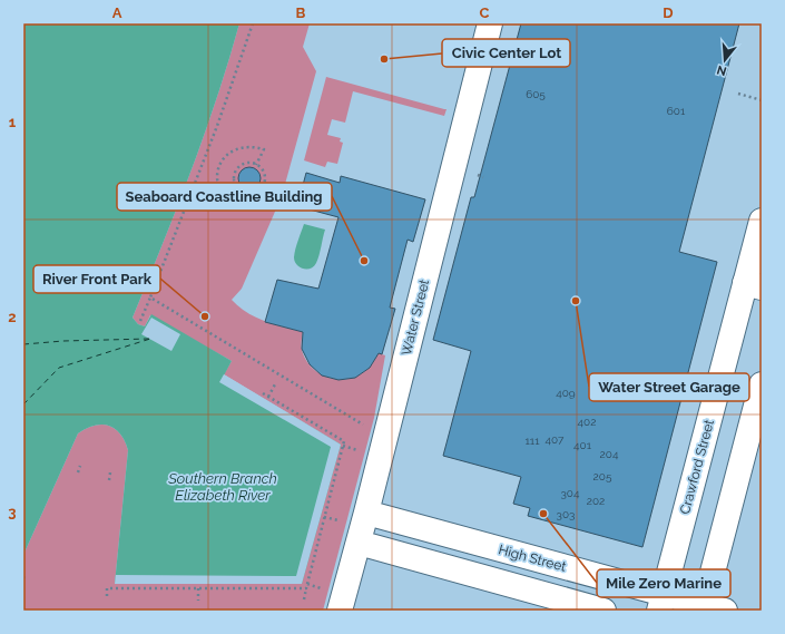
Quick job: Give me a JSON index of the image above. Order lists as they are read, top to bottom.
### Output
{
  "streets": {
    "street": ["Water Street", "Crawford Street", "High Street"]
  },
  "crossings": [
    ["Water Street", "High Street"],
    ["Crawford Street", "High Street"]
  ],
  "water": ["Southern Branch Elizabeth River"],
  "places": [
    "Civic Center Lot",
    "Seaboard Coastline Building",
    "Water Street Garage",
    "River Front Park",
    "Mile Zero Marine"
  ],
  "house_numbers": [
    "605",
    "601",
    "409",
    "402",
    "407",
    "111",
    "401",
    "204",
    "205",
    "304",
    "202",
    "303"
  ],
  "north": "bottom",
  "grid": {
    "columns": [
      "A",
      "B",
      "C",
      "D"
    ],
    "rows": ["1", "2", "3"]
  }
}
